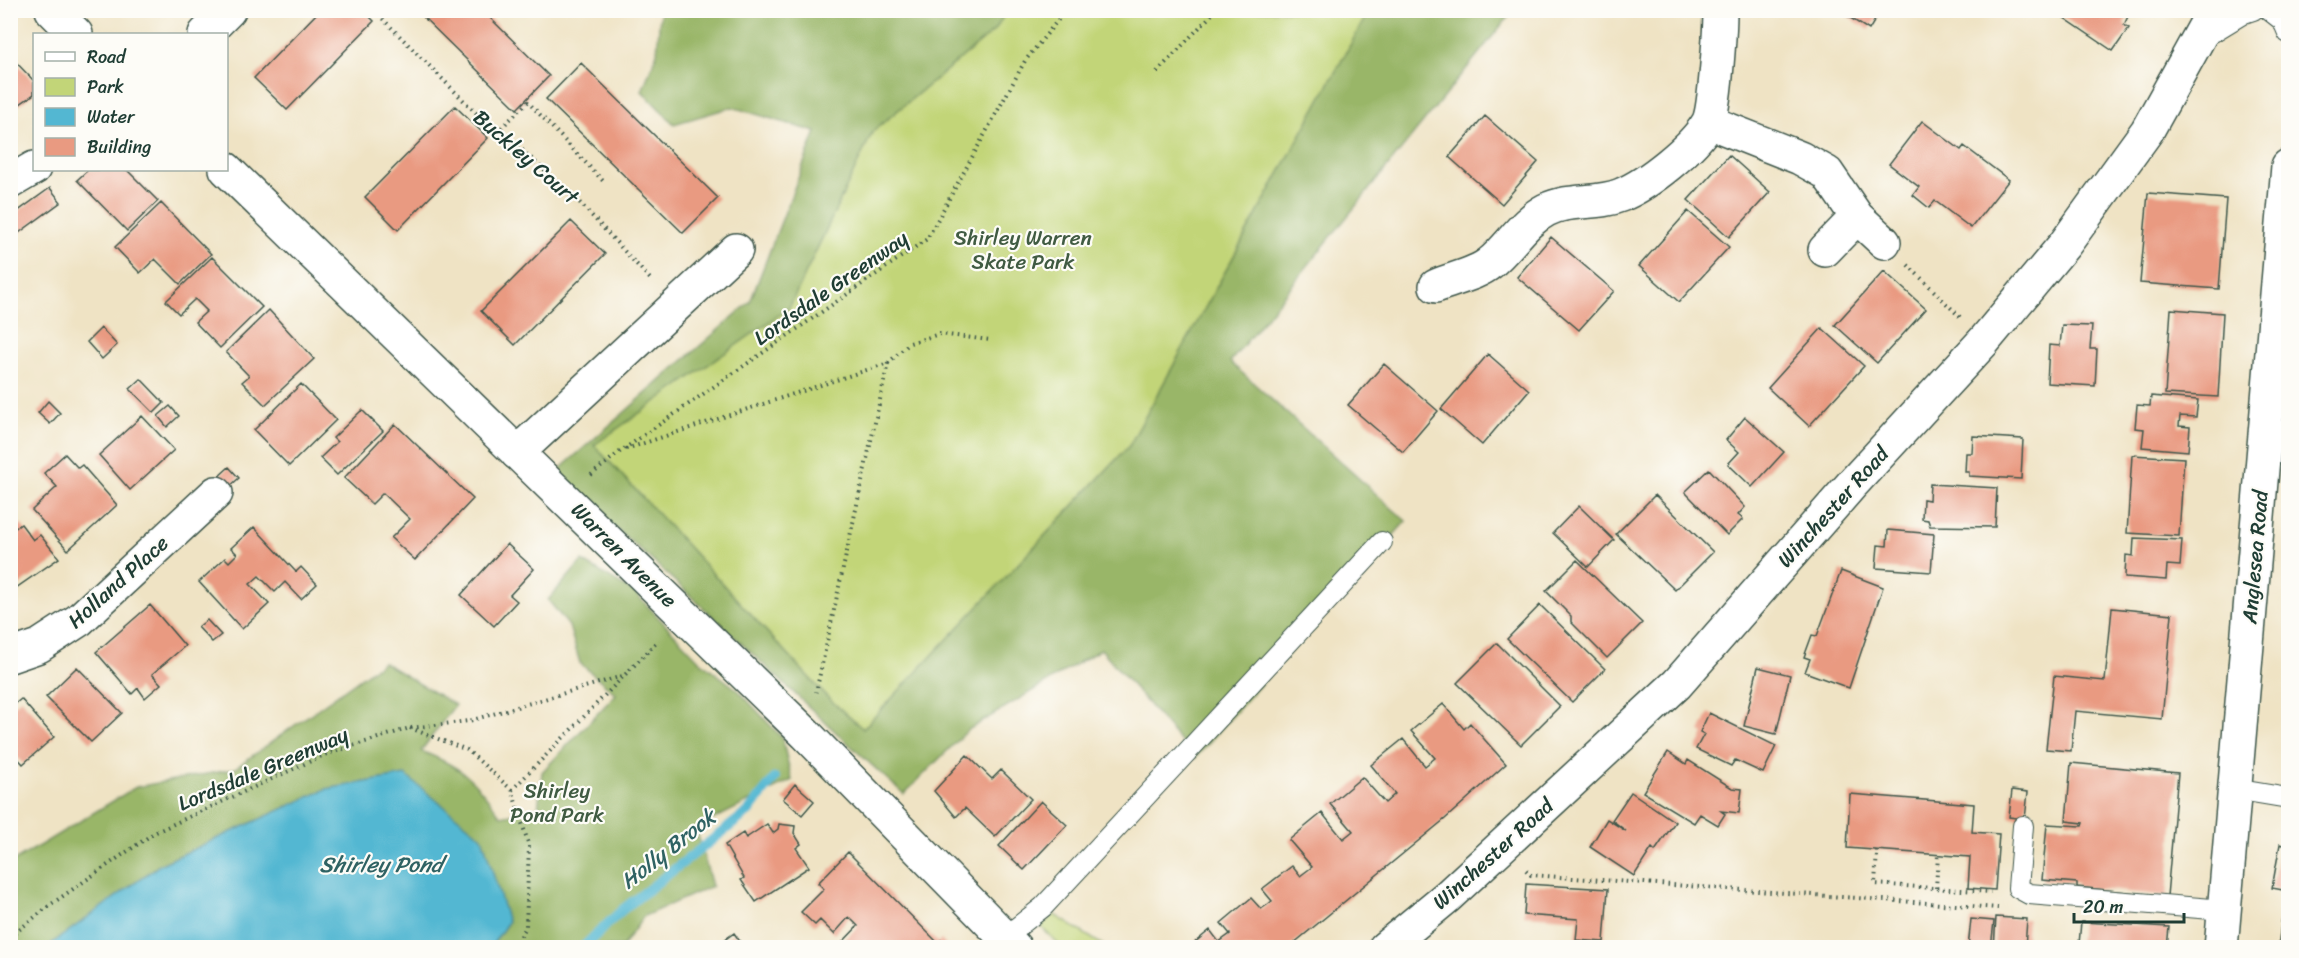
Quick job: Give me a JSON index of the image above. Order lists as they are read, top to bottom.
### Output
{
  "streets": {
    "street": [
      "Winchester Road",
      "Warren Avenue",
      "Anglesea Road",
      "Holland Place"
    ],
    "path": ["Buckley Court", "Lordsdale Greenway"]
  },
  "crossings": [
    ["Lordsdale Greenway", "Warren Avenue"]
  ],
  "water": ["Holly Brook", "Shirley Pond"],
  "parks": ["Shirley Warren Skate Park", "Shirley Pond Park"],
  "legend": [
    "Road",
    "Park",
    "Water",
    "Building"
  ],
  "scale_bar": "20 m"
}
